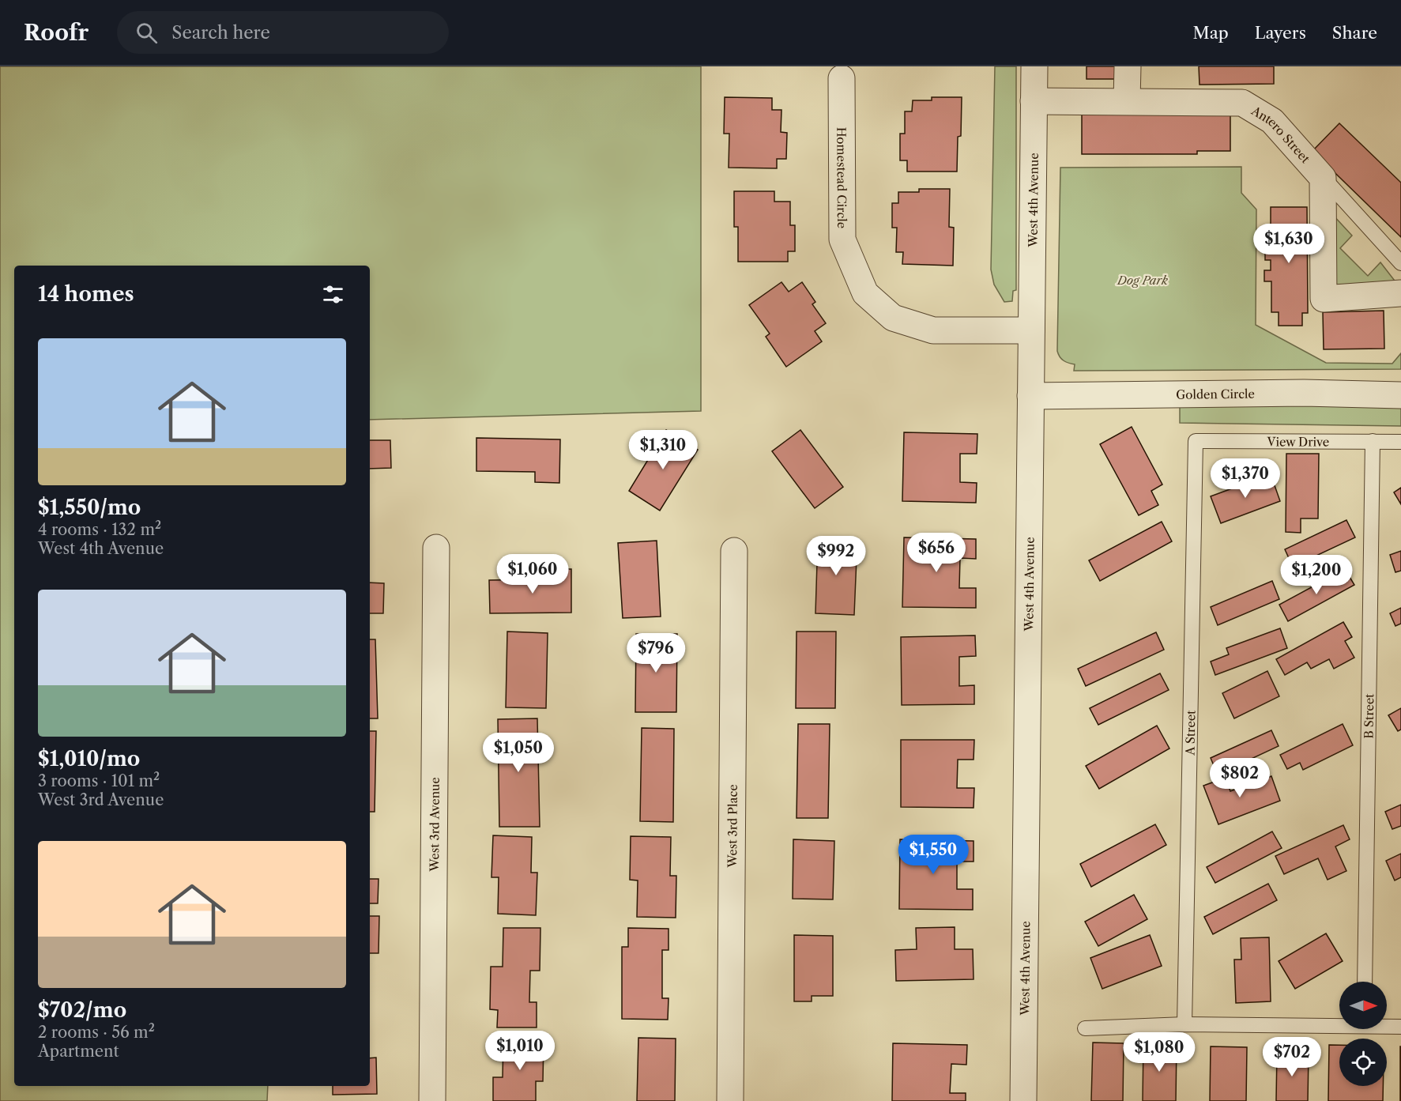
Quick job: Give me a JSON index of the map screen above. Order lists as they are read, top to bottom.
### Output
{
  "streets": {
    "street": [
      "Antero Street",
      "Homestead Circle",
      "West 4th Avenue",
      "Golden Circle",
      "West 3rd Avenue",
      "West 3rd Place"
    ],
    "lane": ["View Drive", "B Street", "A Street"]
  },
  "crossings": [
    ["Antero Street", "West 4th Avenue"],
    ["Homestead Circle", "West 4th Avenue"],
    ["West 4th Avenue", "Golden Circle"],
    ["View Drive", "B Street"],
    ["View Drive", "A Street"]
  ],
  "parks": ["Dog Park"],
  "north": "right",
  "page": {
    "header": "Roofr",
    "search": "Search here",
    "nav": ["Map", "Layers", "Share"],
    "price": [
      "$1,630",
      "$1,310",
      "$1,370",
      "$656",
      "$992",
      "$1,060",
      "$1,200",
      "$796",
      "$1,050",
      "$802",
      "$1,550",
      "$1,010",
      "$1,080",
      "$702"
    ],
    "heading": "14 homes",
    "list": [
      {
        "name": "$1,550/mo",
        "note": "4 rooms · 132 m² · West 4th Avenue"
      },
      {
        "name": "$1,010/mo",
        "note": "3 rooms · 101 m² · West 3rd Avenue"
      },
      {
        "name": "$702/mo",
        "note": "2 rooms · 56 m² · Apartment"
      }
    ]
  }
}
